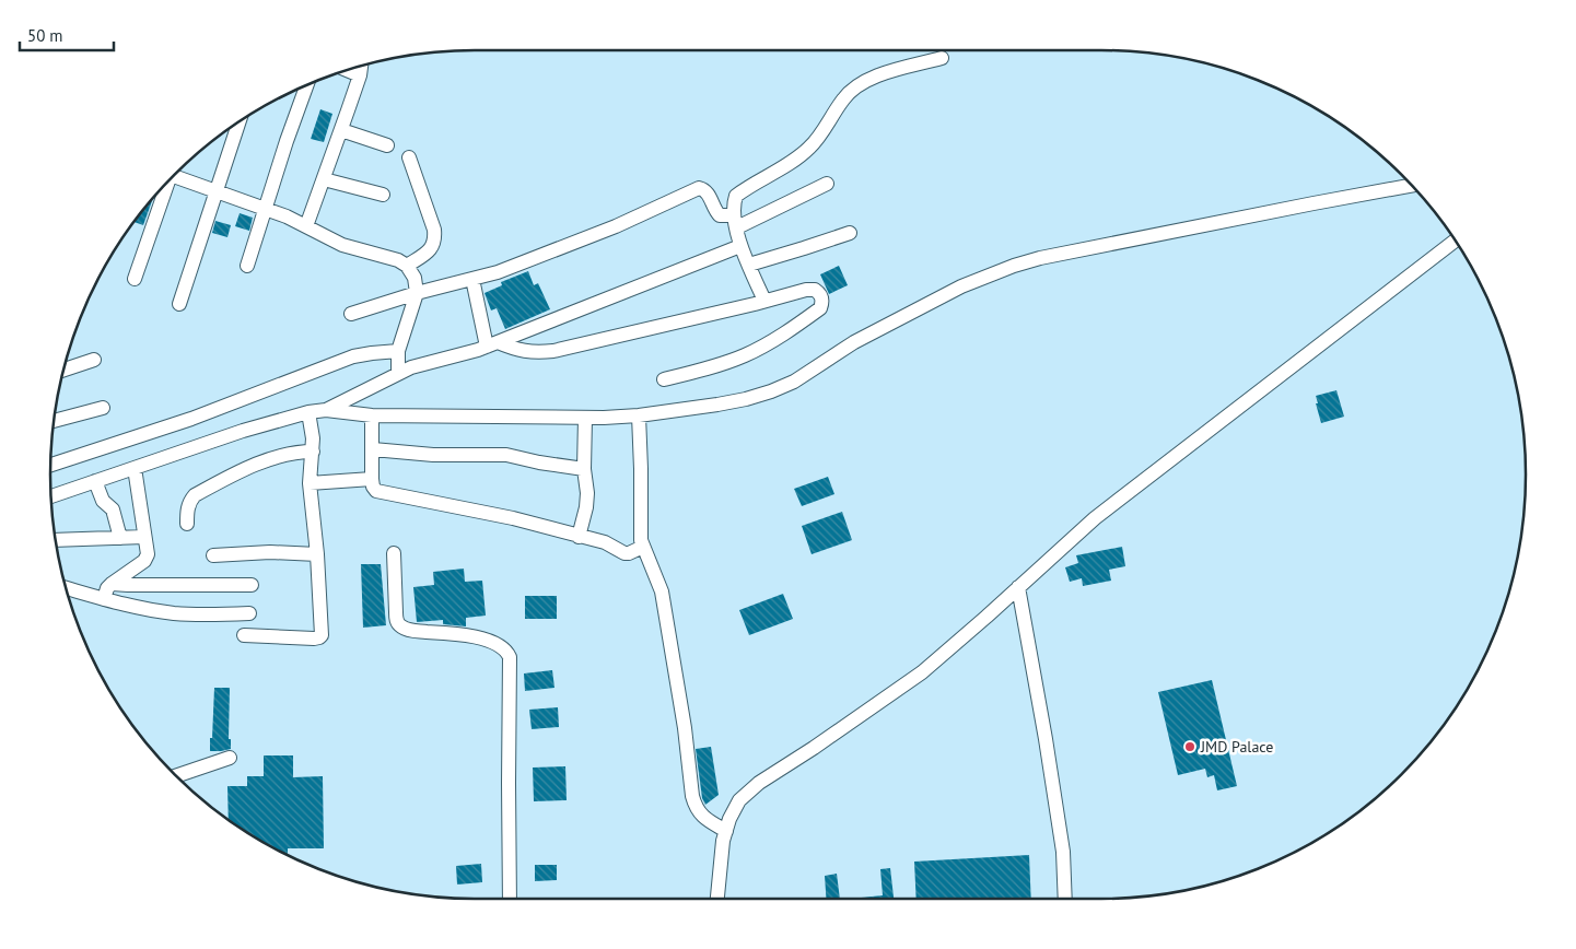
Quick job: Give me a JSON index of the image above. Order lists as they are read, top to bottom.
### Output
{
  "places": ["JMD Palace"],
  "scale_bar": "50 m"
}
